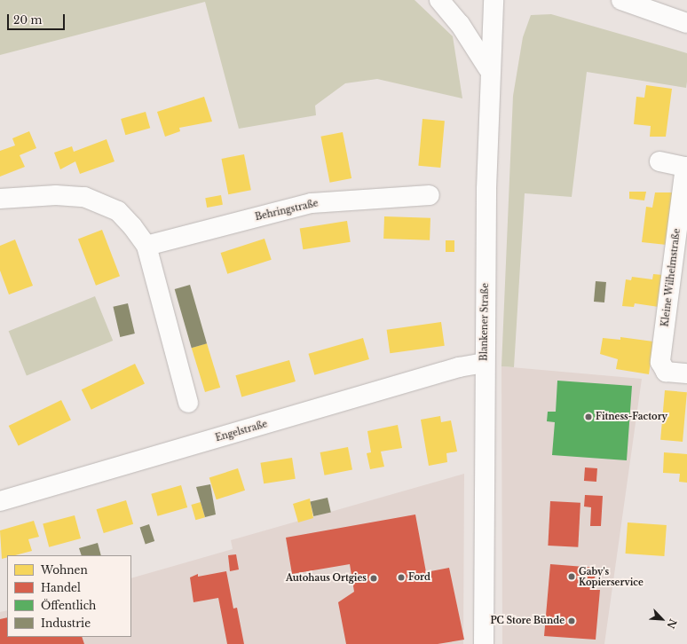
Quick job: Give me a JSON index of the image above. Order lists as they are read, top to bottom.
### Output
{
  "streets": {
    "street": [
      "Behringstraße",
      "Kleine Wilhelmstraße",
      "Blankener Straße",
      "Engelstraße"
    ]
  },
  "crossings": [
    ["Blankener Straße", "Engelstraße"]
  ],
  "places": [
    "Fitness-Factory",
    "Gaby's Kopierservice",
    "Ford",
    "Autohaus Ortgies",
    "PC Store Bünde"
  ],
  "legend": [
    "Wohnen",
    "Handel",
    "Öffentlich",
    "Industrie"
  ],
  "scale_bar": "20 m",
  "north": "bottom right"
}
